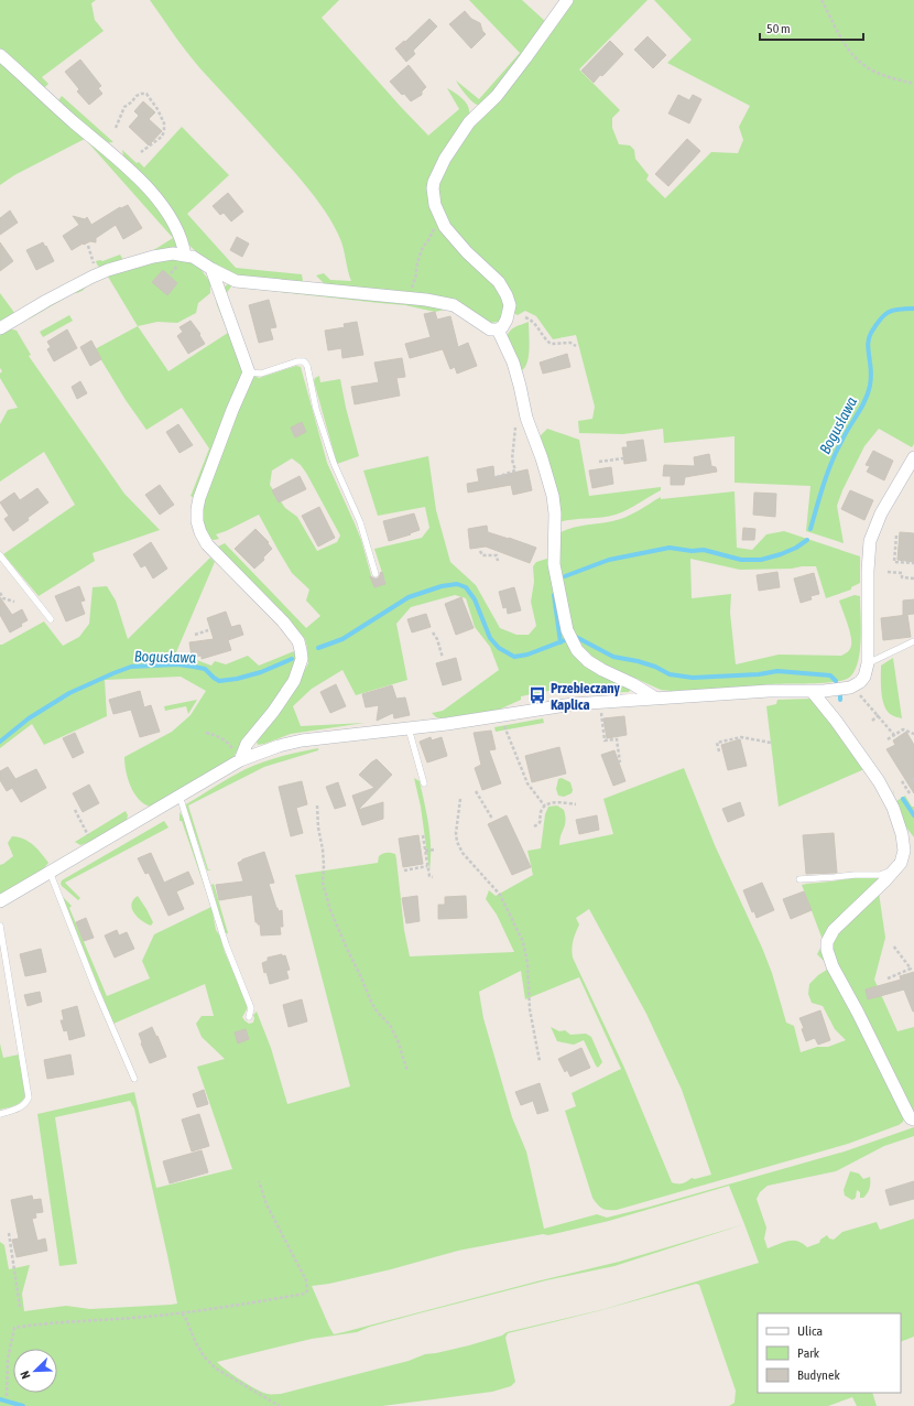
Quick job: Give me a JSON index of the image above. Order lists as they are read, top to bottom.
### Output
{
  "water": ["Bogusława"],
  "places": {
    "bus stop": ["Przebieczany Kaplica"]
  },
  "legend": ["Ulica", "Park", "Budynek"],
  "scale_bar": "50 m",
  "north": "bottom left"
}
